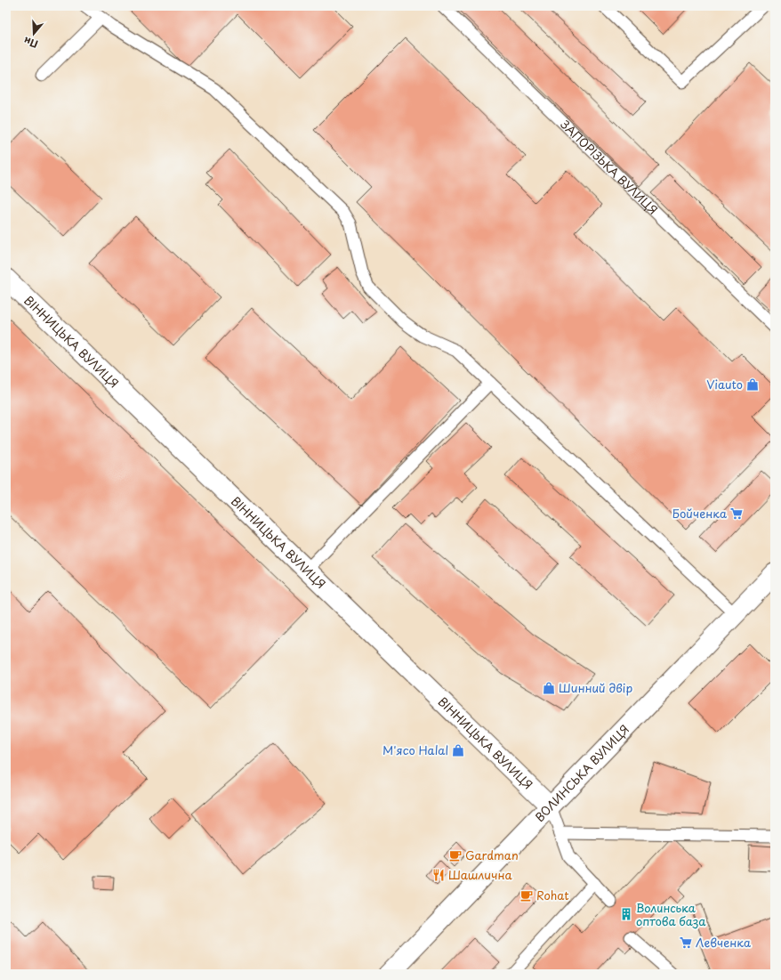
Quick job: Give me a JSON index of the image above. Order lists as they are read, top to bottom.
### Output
{
  "streets": {
    "street": ["ВІННИЦЬКА ВУЛИЦЯ", "ВОЛИНСЬКА ВУЛИЦЯ"],
    "lane": ["ЗАПОРІЗЬКА ВУЛИЦЯ"]
  },
  "crossings": [
    ["ВІННИЦЬКА ВУЛИЦЯ", "ВОЛИНСЬКА ВУЛИЦЯ"]
  ],
  "places": {
    "shop": ["Viauto", "Шинний двір", "М'ясо Halal"],
    "supermarket": ["Бойченка", "Левченка"],
    "cafe": ["Gardman", "Rohat"],
    "restaurant": ["Шашлична"],
    "building": ["Волинська оптова база"]
  },
  "north": "bottom"
}
